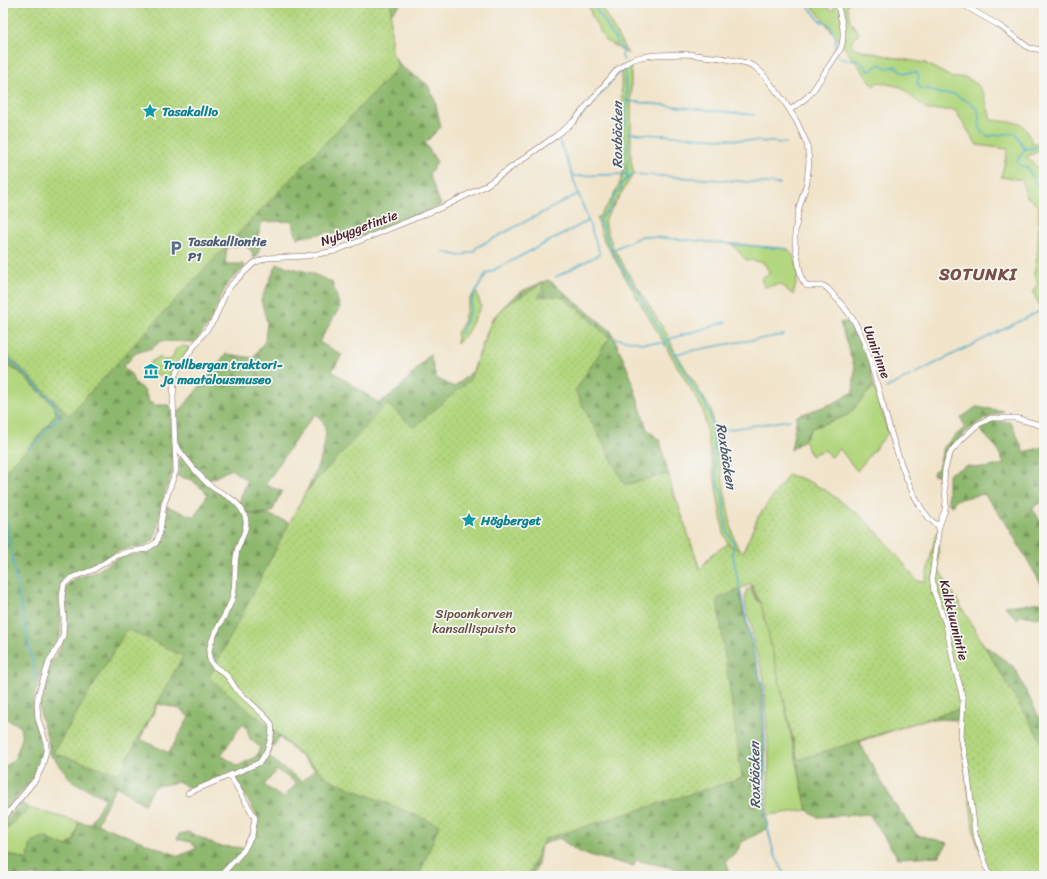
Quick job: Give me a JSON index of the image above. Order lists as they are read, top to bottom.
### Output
{
  "streets": {
    "street": ["Nybyggetintie", "Uunirinne", "Kalkkiuunintie"]
  },
  "crossings": [
    ["Nybyggetintie", "Uunirinne"],
    ["Uunirinne", "Kalkkiuunintie"]
  ],
  "districts": ["SOTUNKI"],
  "water": ["Roxbäcken"],
  "parks": ["Sipoonkorven kansallispuisto"],
  "places": {
    "place": ["Tasakallio", "Högberget"],
    "parking": ["Tasakalliontie P1"],
    "museum": ["Trollbergan traktori- ja maatalousmuseo"]
  }
}
